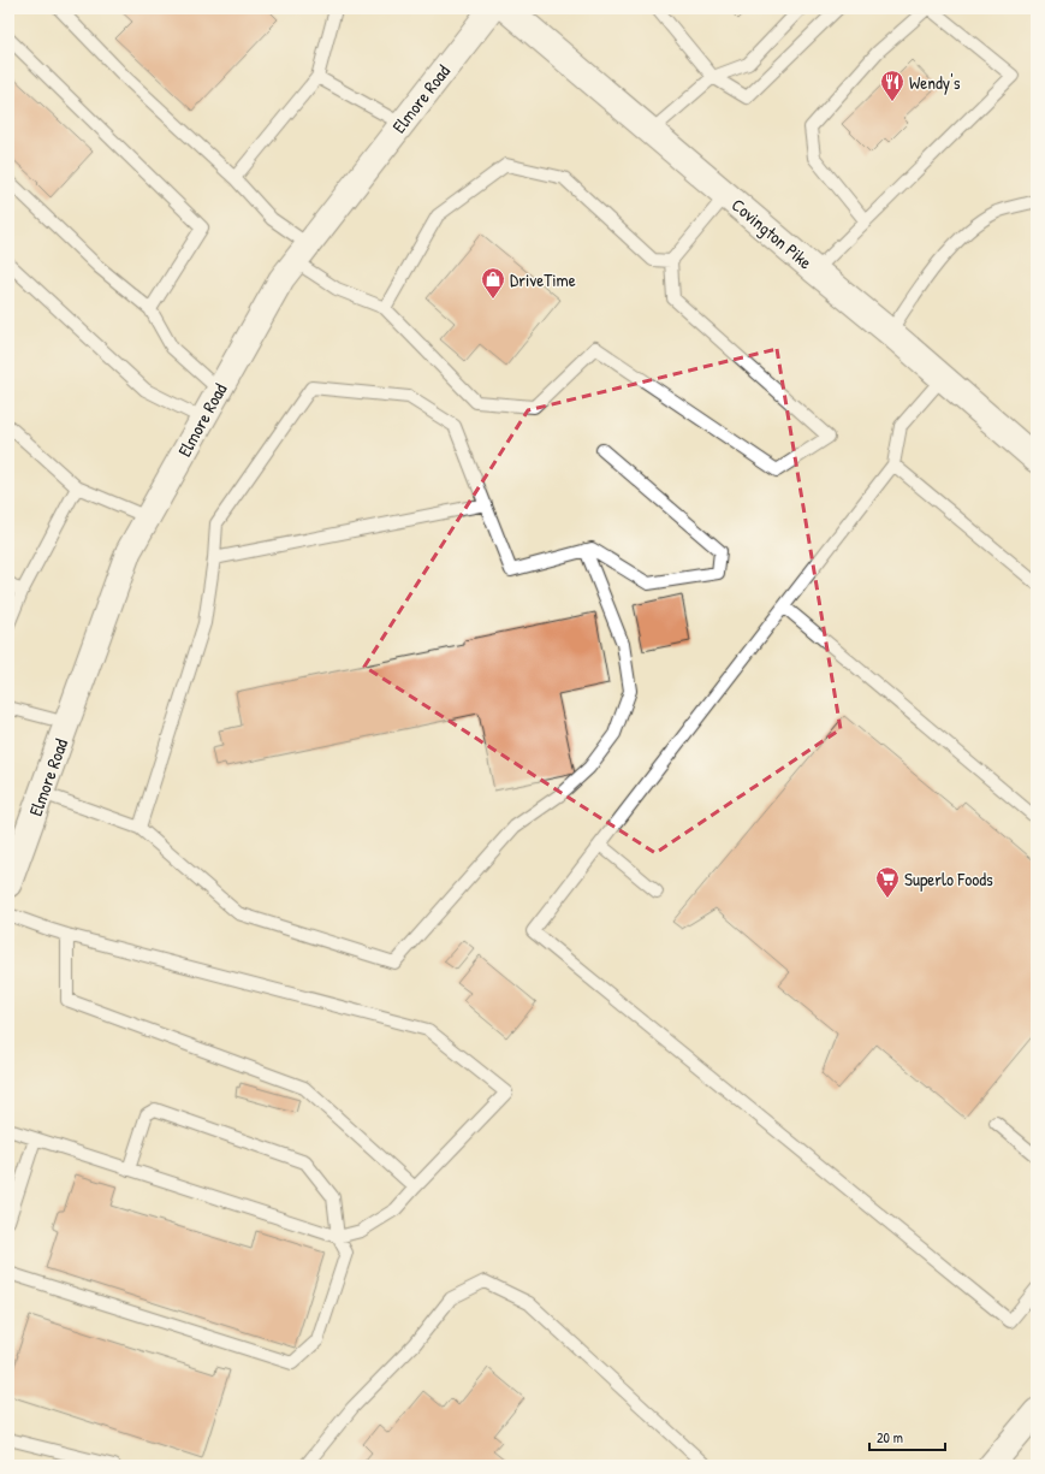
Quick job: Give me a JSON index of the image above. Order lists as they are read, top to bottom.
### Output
{
  "streets": {
    "main road": ["Covington Pike"],
    "street": ["Elmore Road"]
  },
  "places": {
    "restaurant": ["Wendy's"],
    "shop": ["DriveTime"],
    "supermarket": ["Superlo Foods"]
  },
  "scale_bar": "20 m"
}
